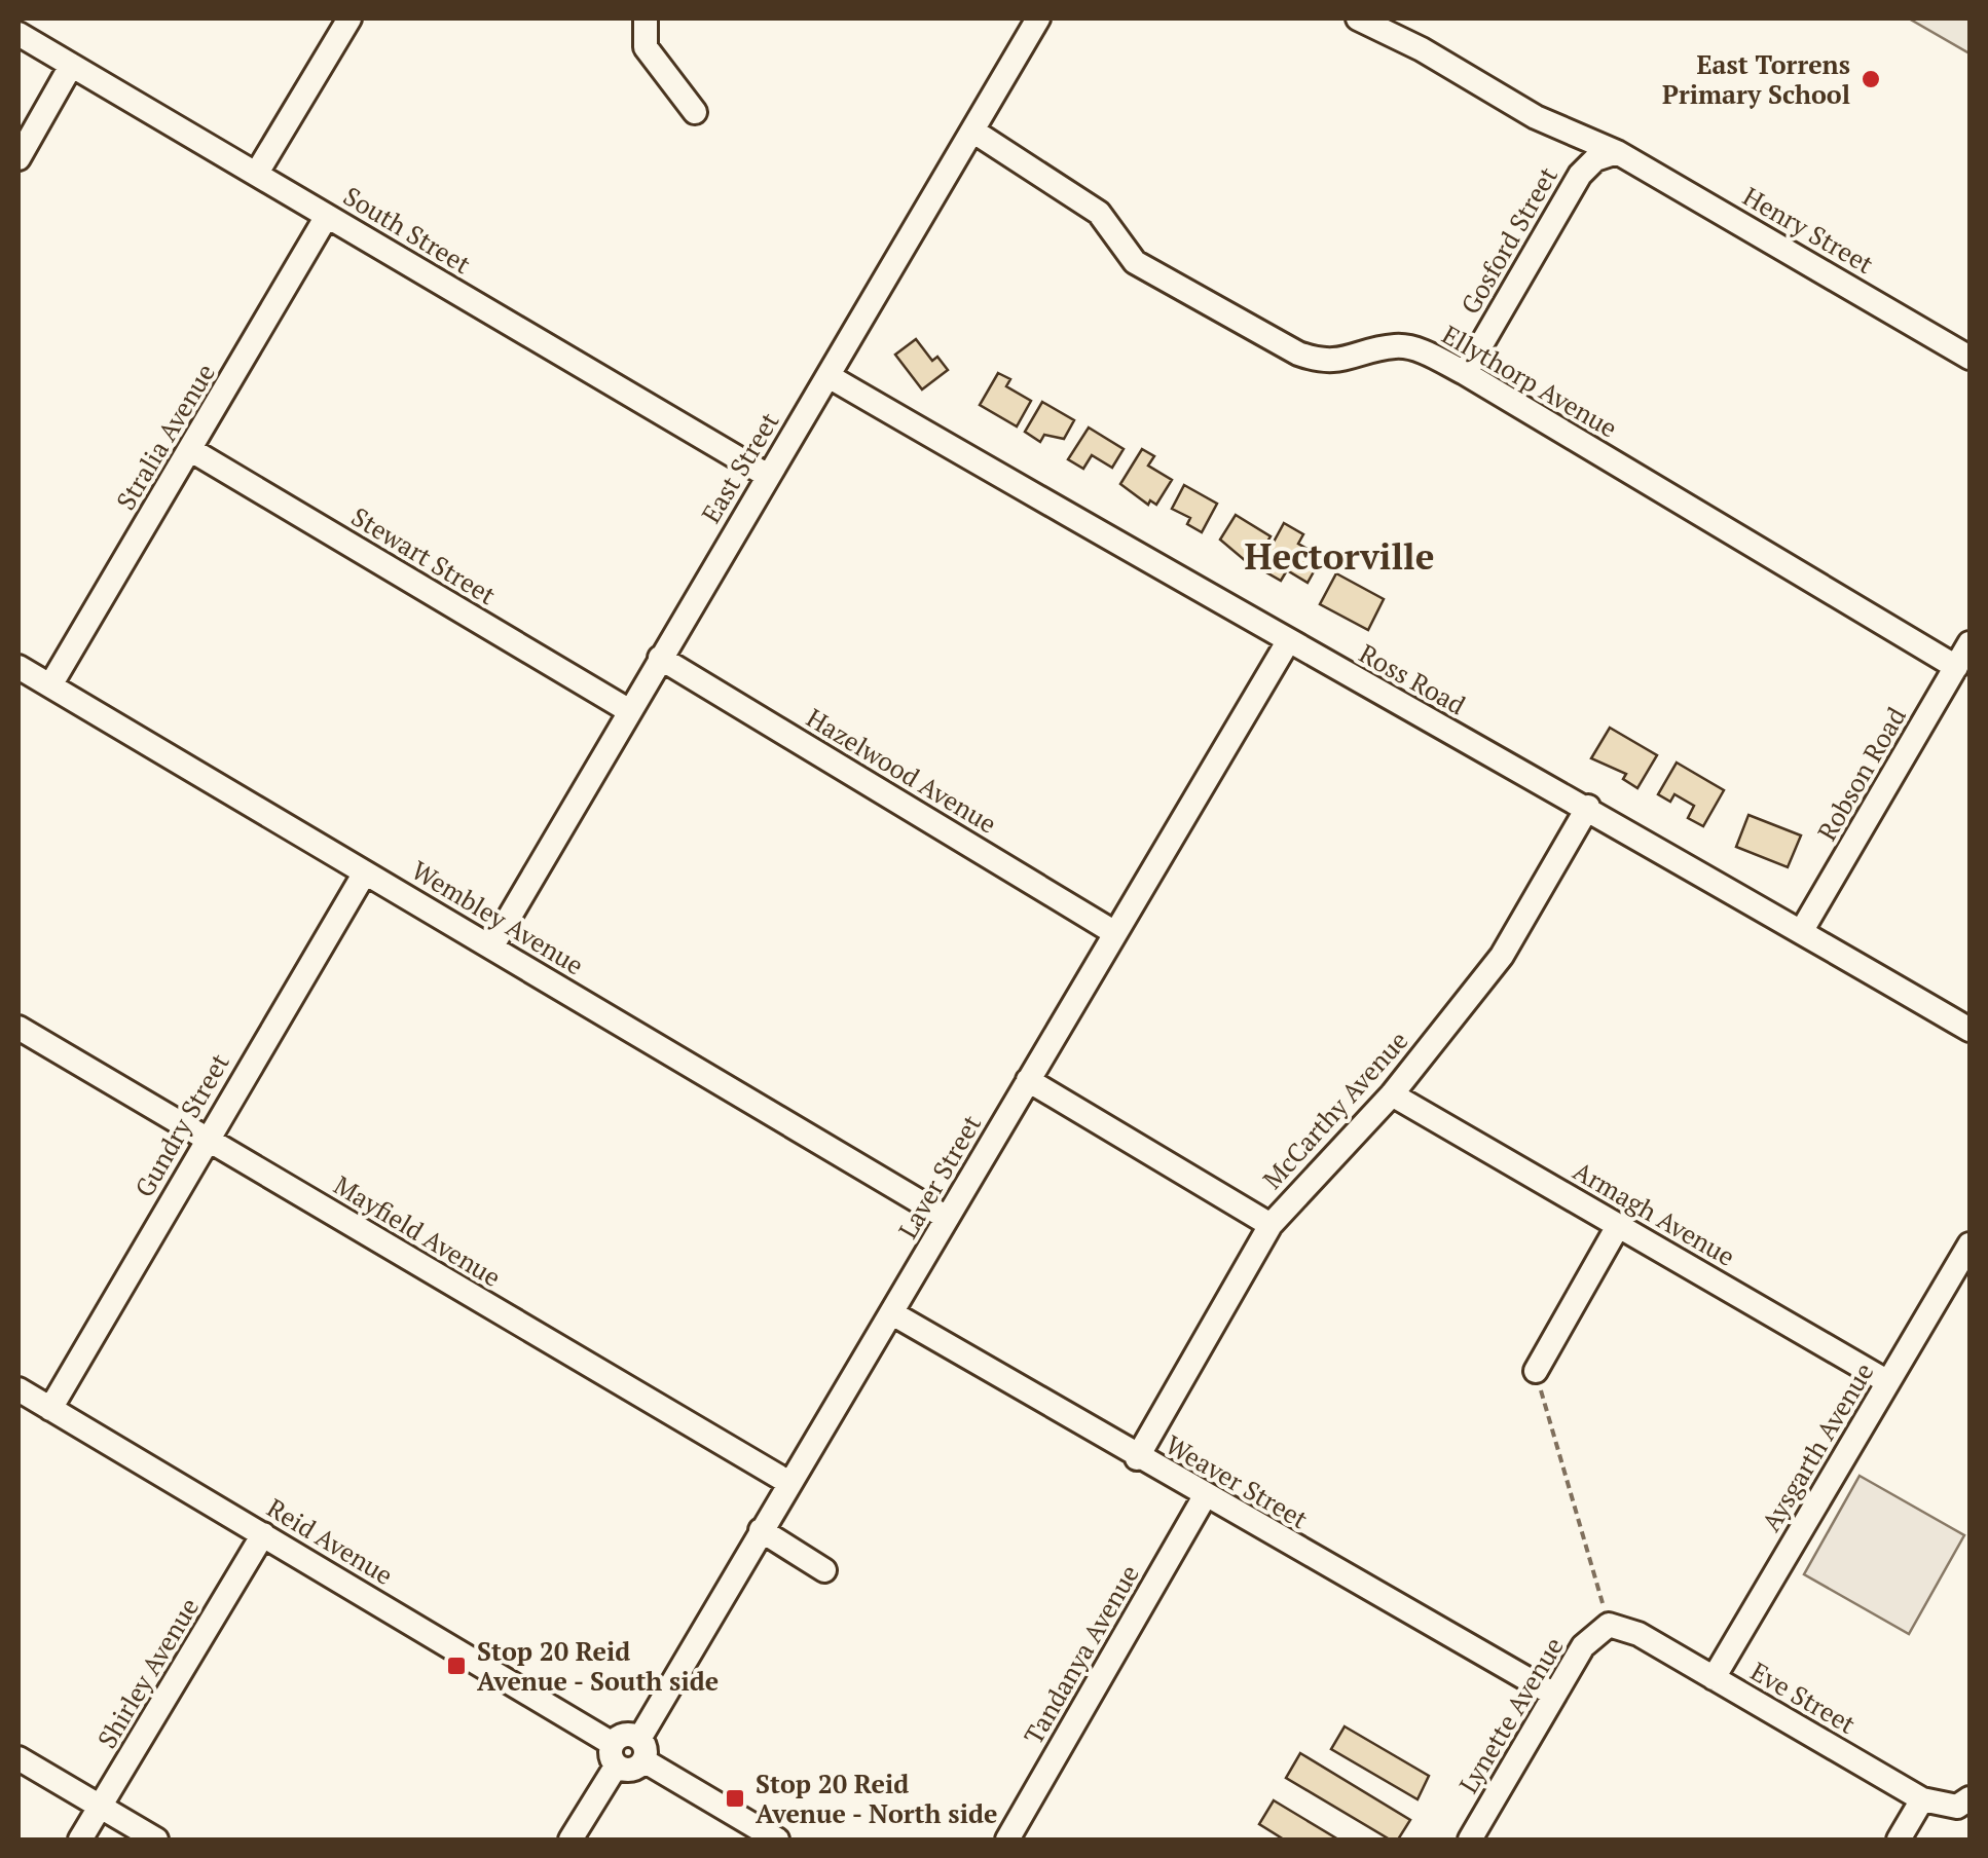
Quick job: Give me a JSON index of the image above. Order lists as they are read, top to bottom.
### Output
{
  "streets": {
    "street": [
      "South Street",
      "Henry Street",
      "Gosford Street",
      "Ellythorp Avenue",
      "Stralia Avenue",
      "East Street",
      "Stewart Street",
      "Ross Road",
      "Hazelwood Avenue",
      "Robson Road",
      "Wembley Avenue",
      "McCarthy Avenue",
      "Gundry Street",
      "Laver Street",
      "Armagh Avenue",
      "Mayfield Avenue",
      "Aysgarth Avenue",
      "Weaver Street",
      "Reid Avenue",
      "Tandanya Avenue",
      "Shirley Avenue",
      "Eve Street",
      "Lynette Avenue"
    ]
  },
  "crossings": [
    ["South Street", "Stralia Avenue"],
    ["South Street", "East Street"],
    ["Henry Street", "Gosford Street"],
    ["Gosford Street", "Ellythorp Avenue"],
    ["Ellythorp Avenue", "East Street"],
    ["Ellythorp Avenue", "Robson Road"],
    ["Stralia Avenue", "Stewart Street"],
    ["Stralia Avenue", "Wembley Avenue"],
    ["East Street", "Stewart Street"],
    ["East Street", "Ross Road"],
    ["East Street", "Hazelwood Avenue"],
    ["East Street", "Wembley Avenue"],
    ["Ross Road", "Robson Road"],
    ["Ross Road", "McCarthy Avenue"],
    ["Ross Road", "Laver Street"],
    ["Hazelwood Avenue", "Laver Street"],
    ["Wembley Avenue", "Gundry Street"],
    ["Wembley Avenue", "Laver Street"],
    ["McCarthy Avenue", "Armagh Avenue"],
    ["McCarthy Avenue", "Weaver Street"],
    ["Gundry Street", "Mayfield Avenue"],
    ["Gundry Street", "Reid Avenue"],
    ["Laver Street", "Mayfield Avenue"],
    ["Laver Street", "Weaver Street"],
    ["Armagh Avenue", "Aysgarth Avenue"],
    ["Aysgarth Avenue", "Eve Street"],
    ["Weaver Street", "Tandanya Avenue"],
    ["Weaver Street", "Lynette Avenue"],
    ["Reid Avenue", "Shirley Avenue"],
    ["Eve Street", "Lynette Avenue"]
  ],
  "districts": ["Hectorville"],
  "places": {
    "other": ["East Torrens Primary School"],
    "transit": ["Stop 20 Reid Avenue - South side", "Stop 20 Reid Avenue - North side"]
  }
}
